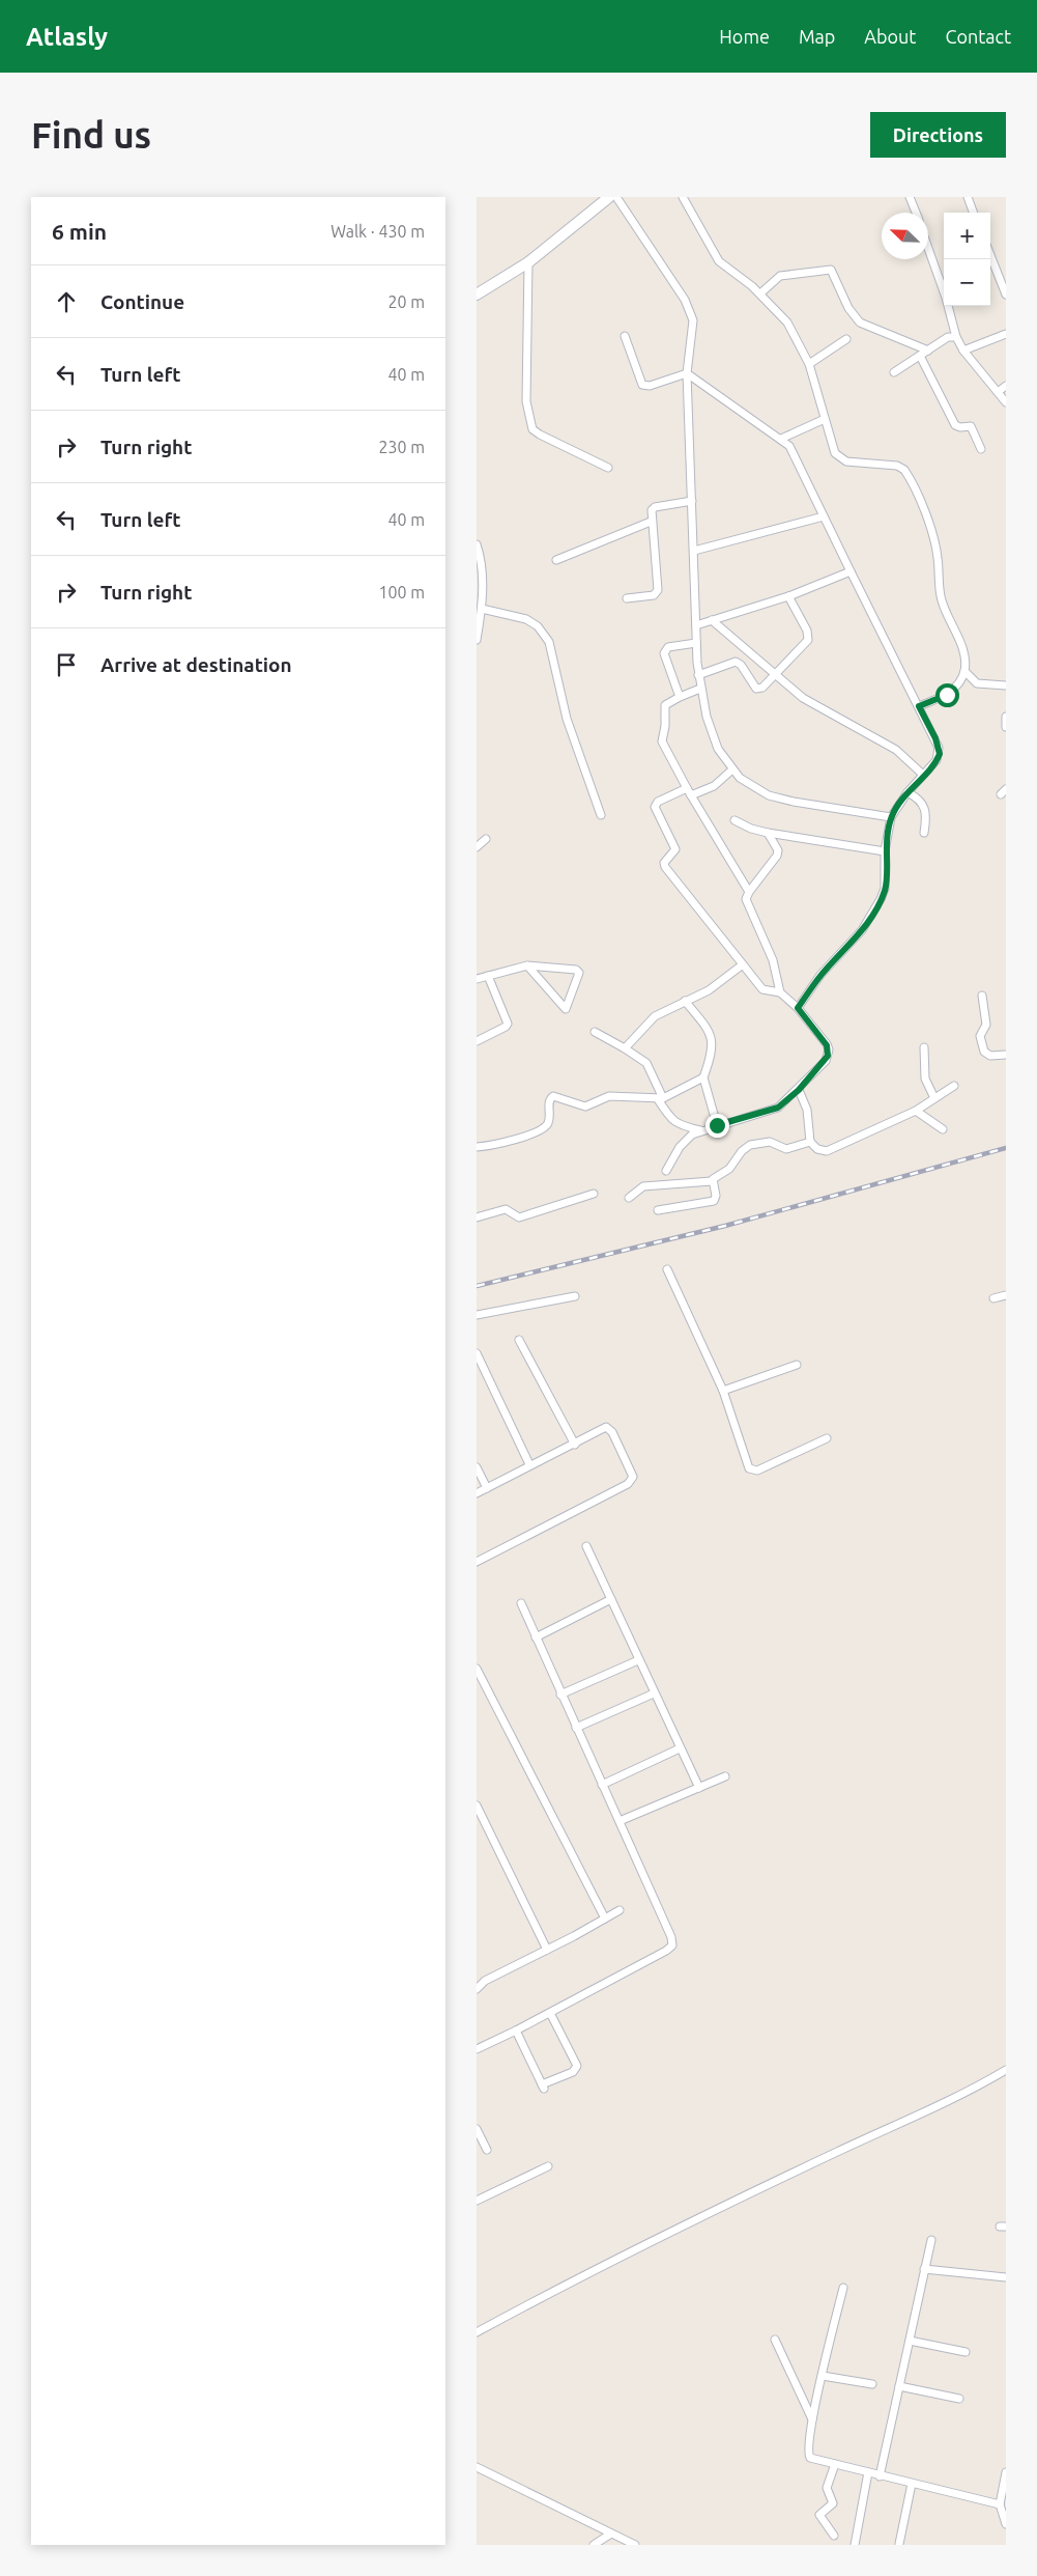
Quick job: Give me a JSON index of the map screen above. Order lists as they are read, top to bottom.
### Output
{
  "north": "top left",
  "page": {
    "header": "Atlasly",
    "nav": [
      "Home",
      "Map",
      "About",
      "Contact"
    ],
    "buttons": "Directions",
    "title": "Find us",
    "heading": ["6 min", "Walk · 430 m"],
    "map_buttons": ["+", "−"],
    "list": [
      ["Continue", "20 m"],
      ["Turn left", "40 m"],
      ["Turn right", "230 m"],
      ["Turn left", "40 m"],
      ["Turn right", "100 m"],
      "Arrive at destination"
    ]
  }
}
